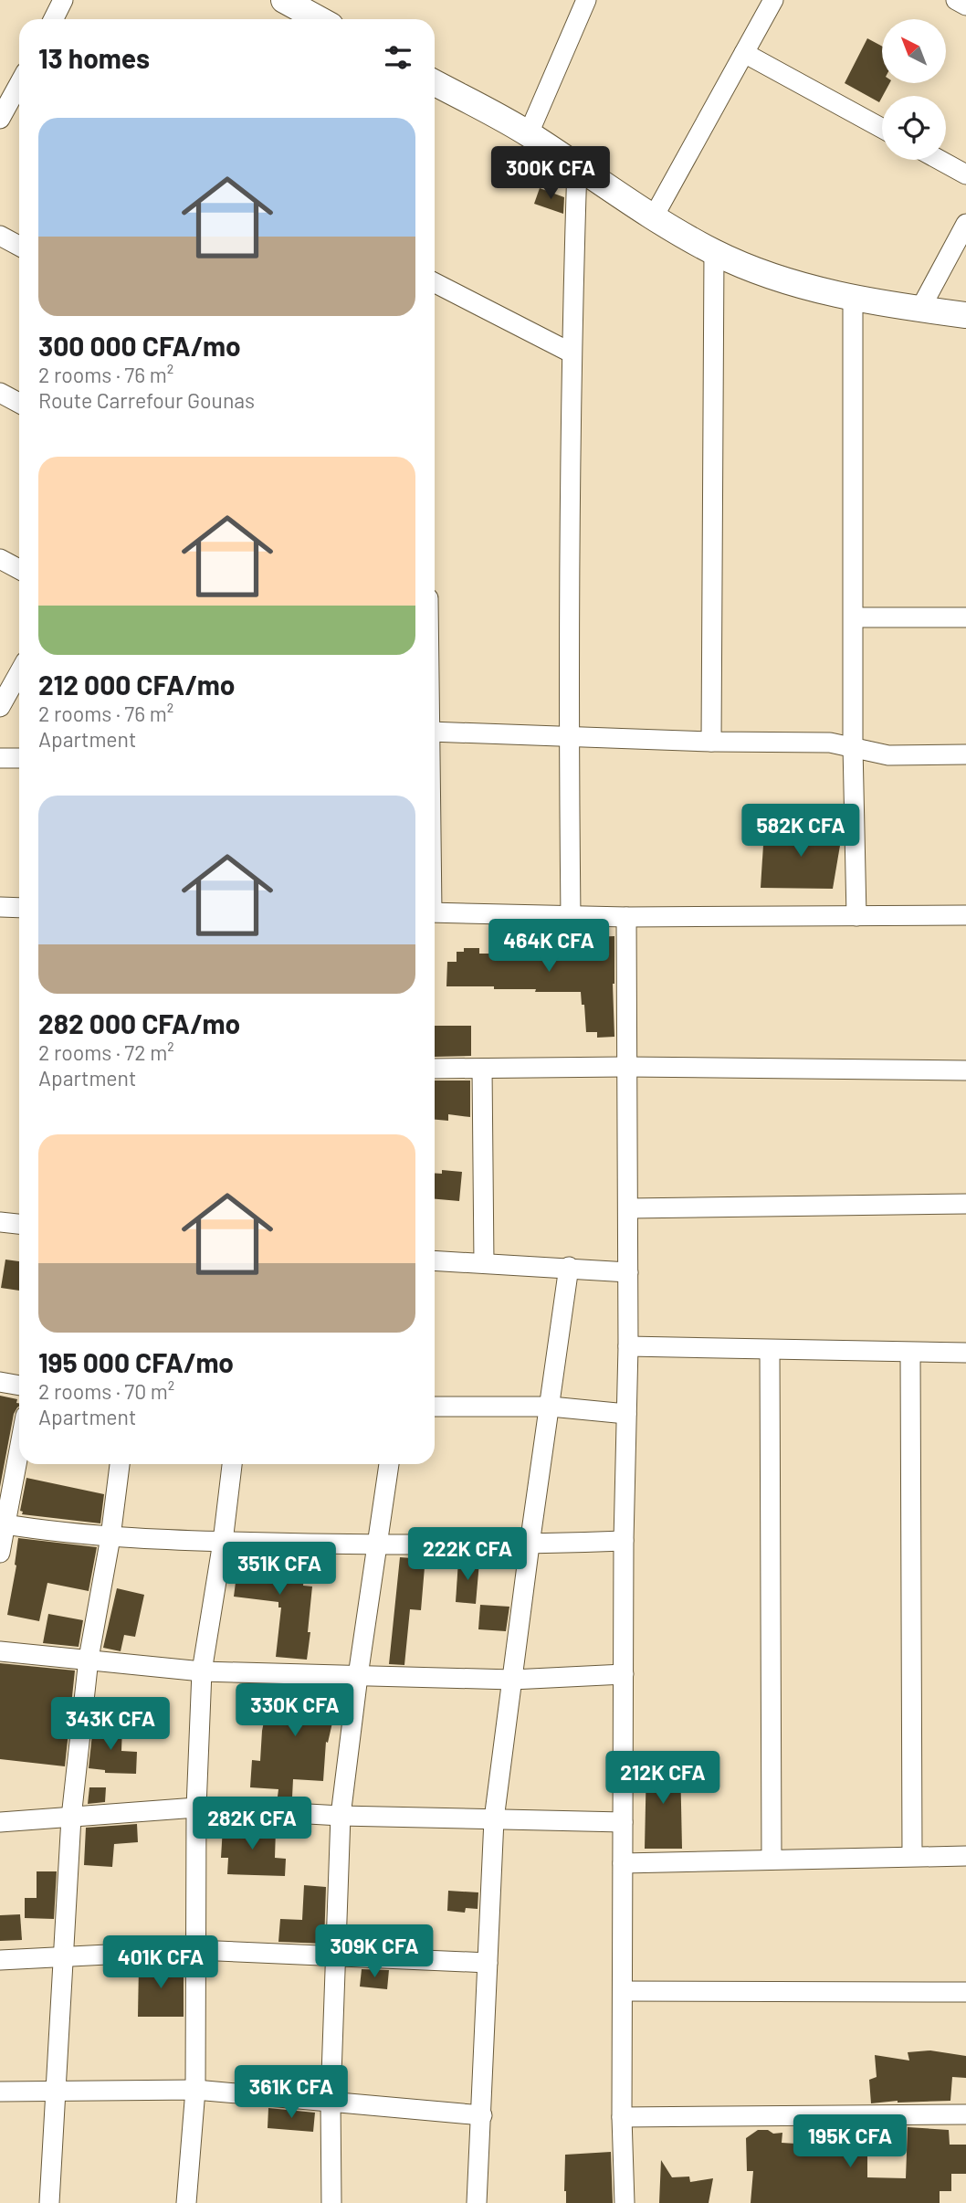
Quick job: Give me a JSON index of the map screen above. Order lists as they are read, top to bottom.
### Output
{
  "north": "top left",
  "page": {
    "heading": "13 homes",
    "list": [
      {
        "name": "300 000 CFA/mo",
        "note": "2 rooms · 76 m² · Route Carrefour Gounas"
      },
      {
        "name": "212 000 CFA/mo",
        "note": "2 rooms · 76 m² · Apartment"
      },
      {
        "name": "282 000 CFA/mo",
        "note": "2 rooms · 72 m² · Apartment"
      },
      {
        "name": "195 000 CFA/mo",
        "note": "2 rooms · 70 m² · Apartment"
      }
    ],
    "price": [
      "300K CFA",
      "582K CFA",
      "464K CFA",
      "222K CFA",
      "351K CFA",
      "330K CFA",
      "343K CFA",
      "212K CFA",
      "282K CFA",
      "309K CFA",
      "401K CFA",
      "361K CFA",
      "195K CFA"
    ]
  }
}
